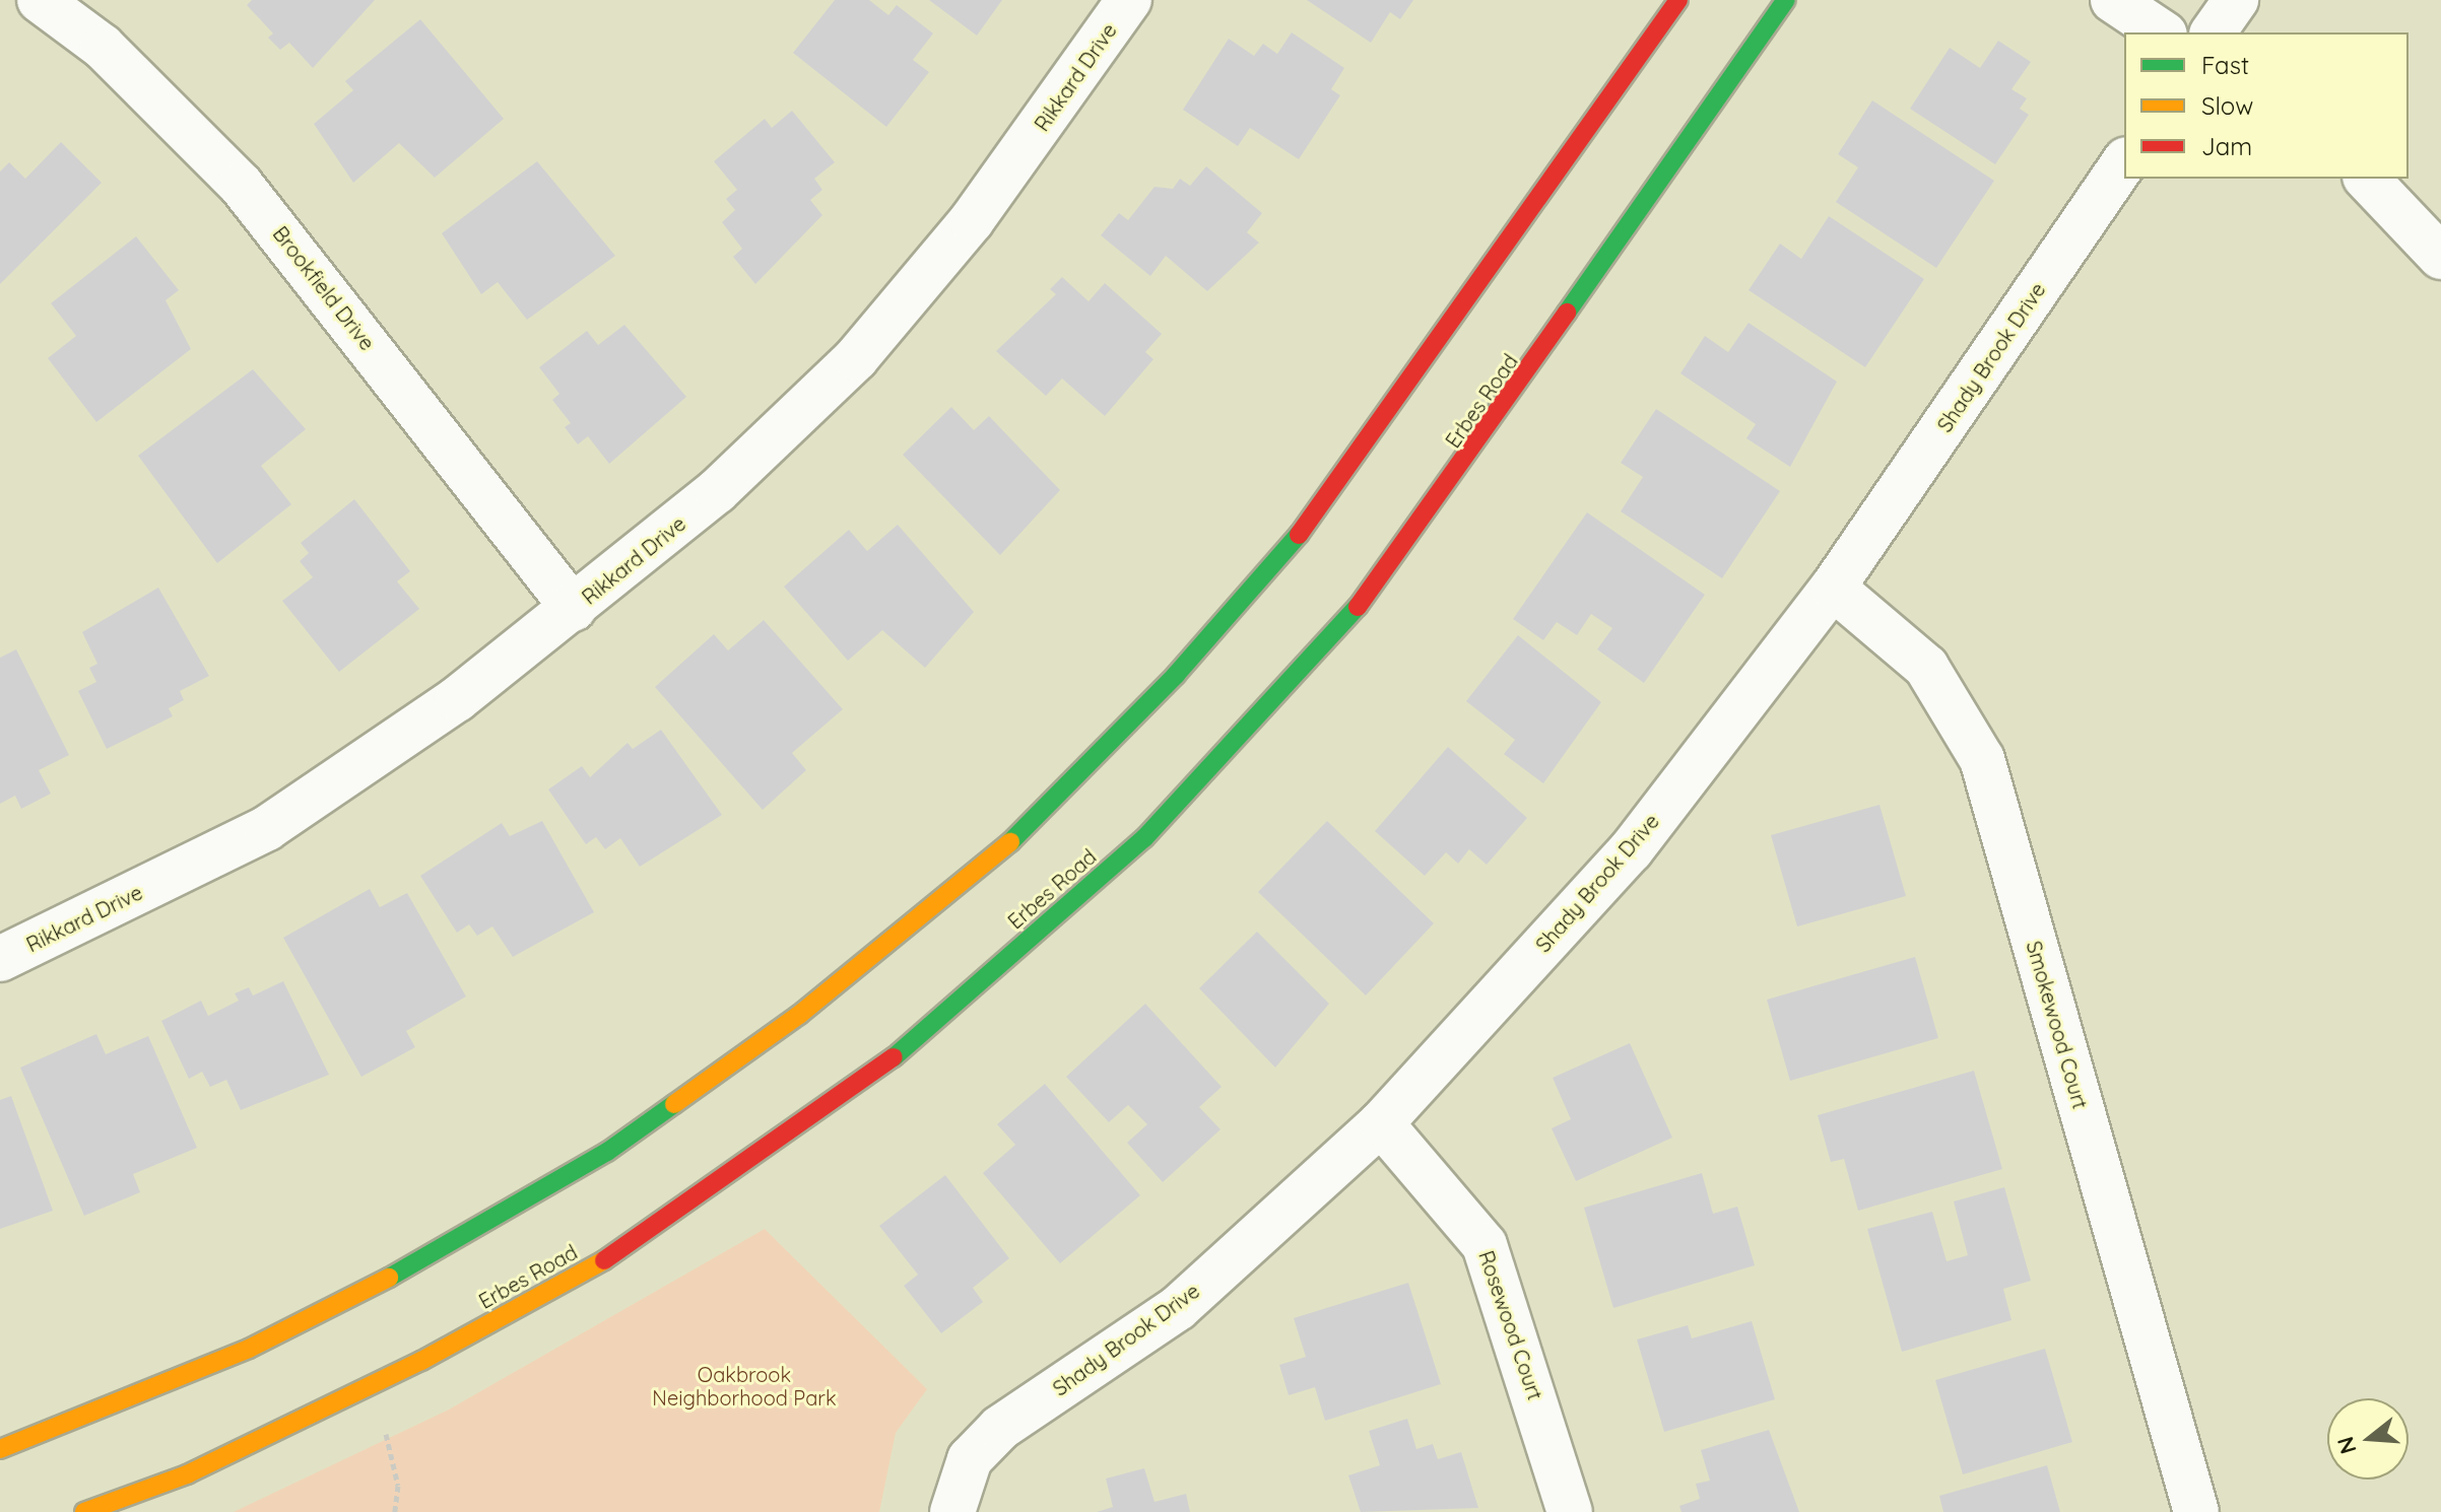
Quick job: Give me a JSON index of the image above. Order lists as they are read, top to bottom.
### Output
{
  "streets": {
    "main road": ["Erbes Road"],
    "street": [
      "Rikkard Drive",
      "Brookfield Drive",
      "Shady Brook Drive",
      "Smokewood Court",
      "Rosewood Court"
    ]
  },
  "crossings": [
    ["Rikkard Drive", "Brookfield Drive"],
    ["Shady Brook Drive", "Smokewood Court"],
    ["Shady Brook Drive", "Rosewood Court"]
  ],
  "parks": ["Oakbrook Neighborhood Park"],
  "legend": ["Fast", "Slow", "Jam"],
  "north": "left"
}
